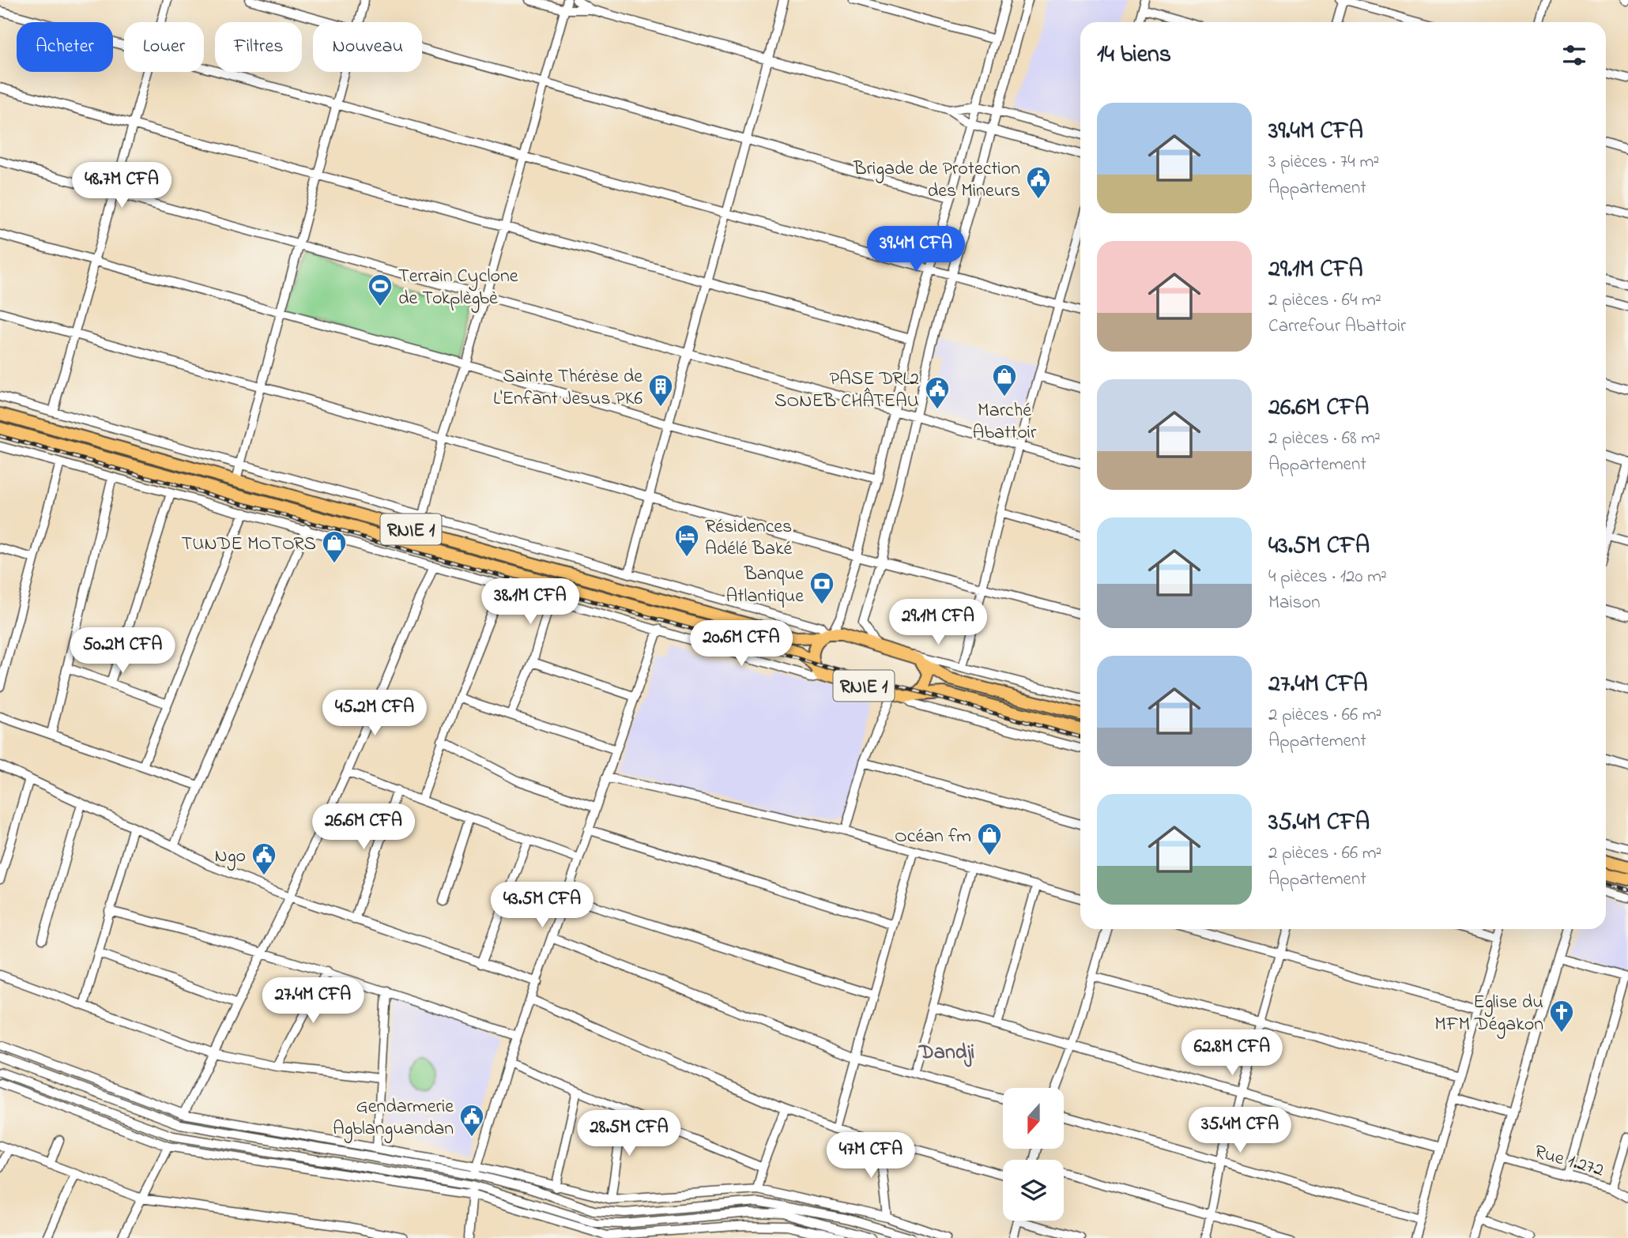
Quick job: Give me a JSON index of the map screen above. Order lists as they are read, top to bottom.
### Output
{
  "streets": {
    "highway": ["RNIE 1"],
    "street": ["Rue 1.272"]
  },
  "districts": ["Dandji"],
  "places": {
    "public building": [
      "Brigade de Protection des Mineurs",
      "PASE DRL2 SONEB CHÂTEAU",
      "Ngo",
      "Gendarmerie Agblanguandan"
    ],
    "sports": ["Terrain Cyclone de Tokplègbè"],
    "shop": ["Marché Abattoir", "TUNDE MOTORS", "Océan fm"],
    "building": ["Sainte Thérèse de L'Enfant Jesus PK6"],
    "hotel": ["Résidences Adélé Baké"],
    "bank": ["Banque Atlantique"],
    "church": ["Eglise du MFM Dégakon"]
  },
  "north": "bottom",
  "page": {
    "chip": [
      "Acheter",
      "Louer",
      "Filtres",
      "Nouveau"
    ],
    "heading": "14 biens",
    "list": [
      {
        "name": "39.4M CFA",
        "note": "3 pièces · 74 m² · Appartement"
      },
      {
        "name": "29.1M CFA",
        "note": "2 pièces · 64 m² · Carrefour Abattoir"
      },
      {
        "name": "26.6M CFA",
        "note": "2 pièces · 68 m² · Appartement"
      },
      {
        "name": "43.5M CFA",
        "note": "4 pièces · 120 m² · Maison"
      },
      {
        "name": "27.4M CFA",
        "note": "2 pièces · 66 m² · Appartement"
      },
      {
        "name": "35.4M CFA",
        "note": "2 pièces · 66 m² · Appartement"
      }
    ],
    "price": [
      "48.7M CFA",
      "39.4M CFA",
      "38.1M CFA",
      "29.1M CFA",
      "20.6M CFA",
      "50.2M CFA",
      "45.2M CFA",
      "26.6M CFA",
      "43.5M CFA",
      "27.4M CFA",
      "62.8M CFA",
      "35.4M CFA",
      "28.5M CFA",
      "47M CFA"
    ]
  }
}
